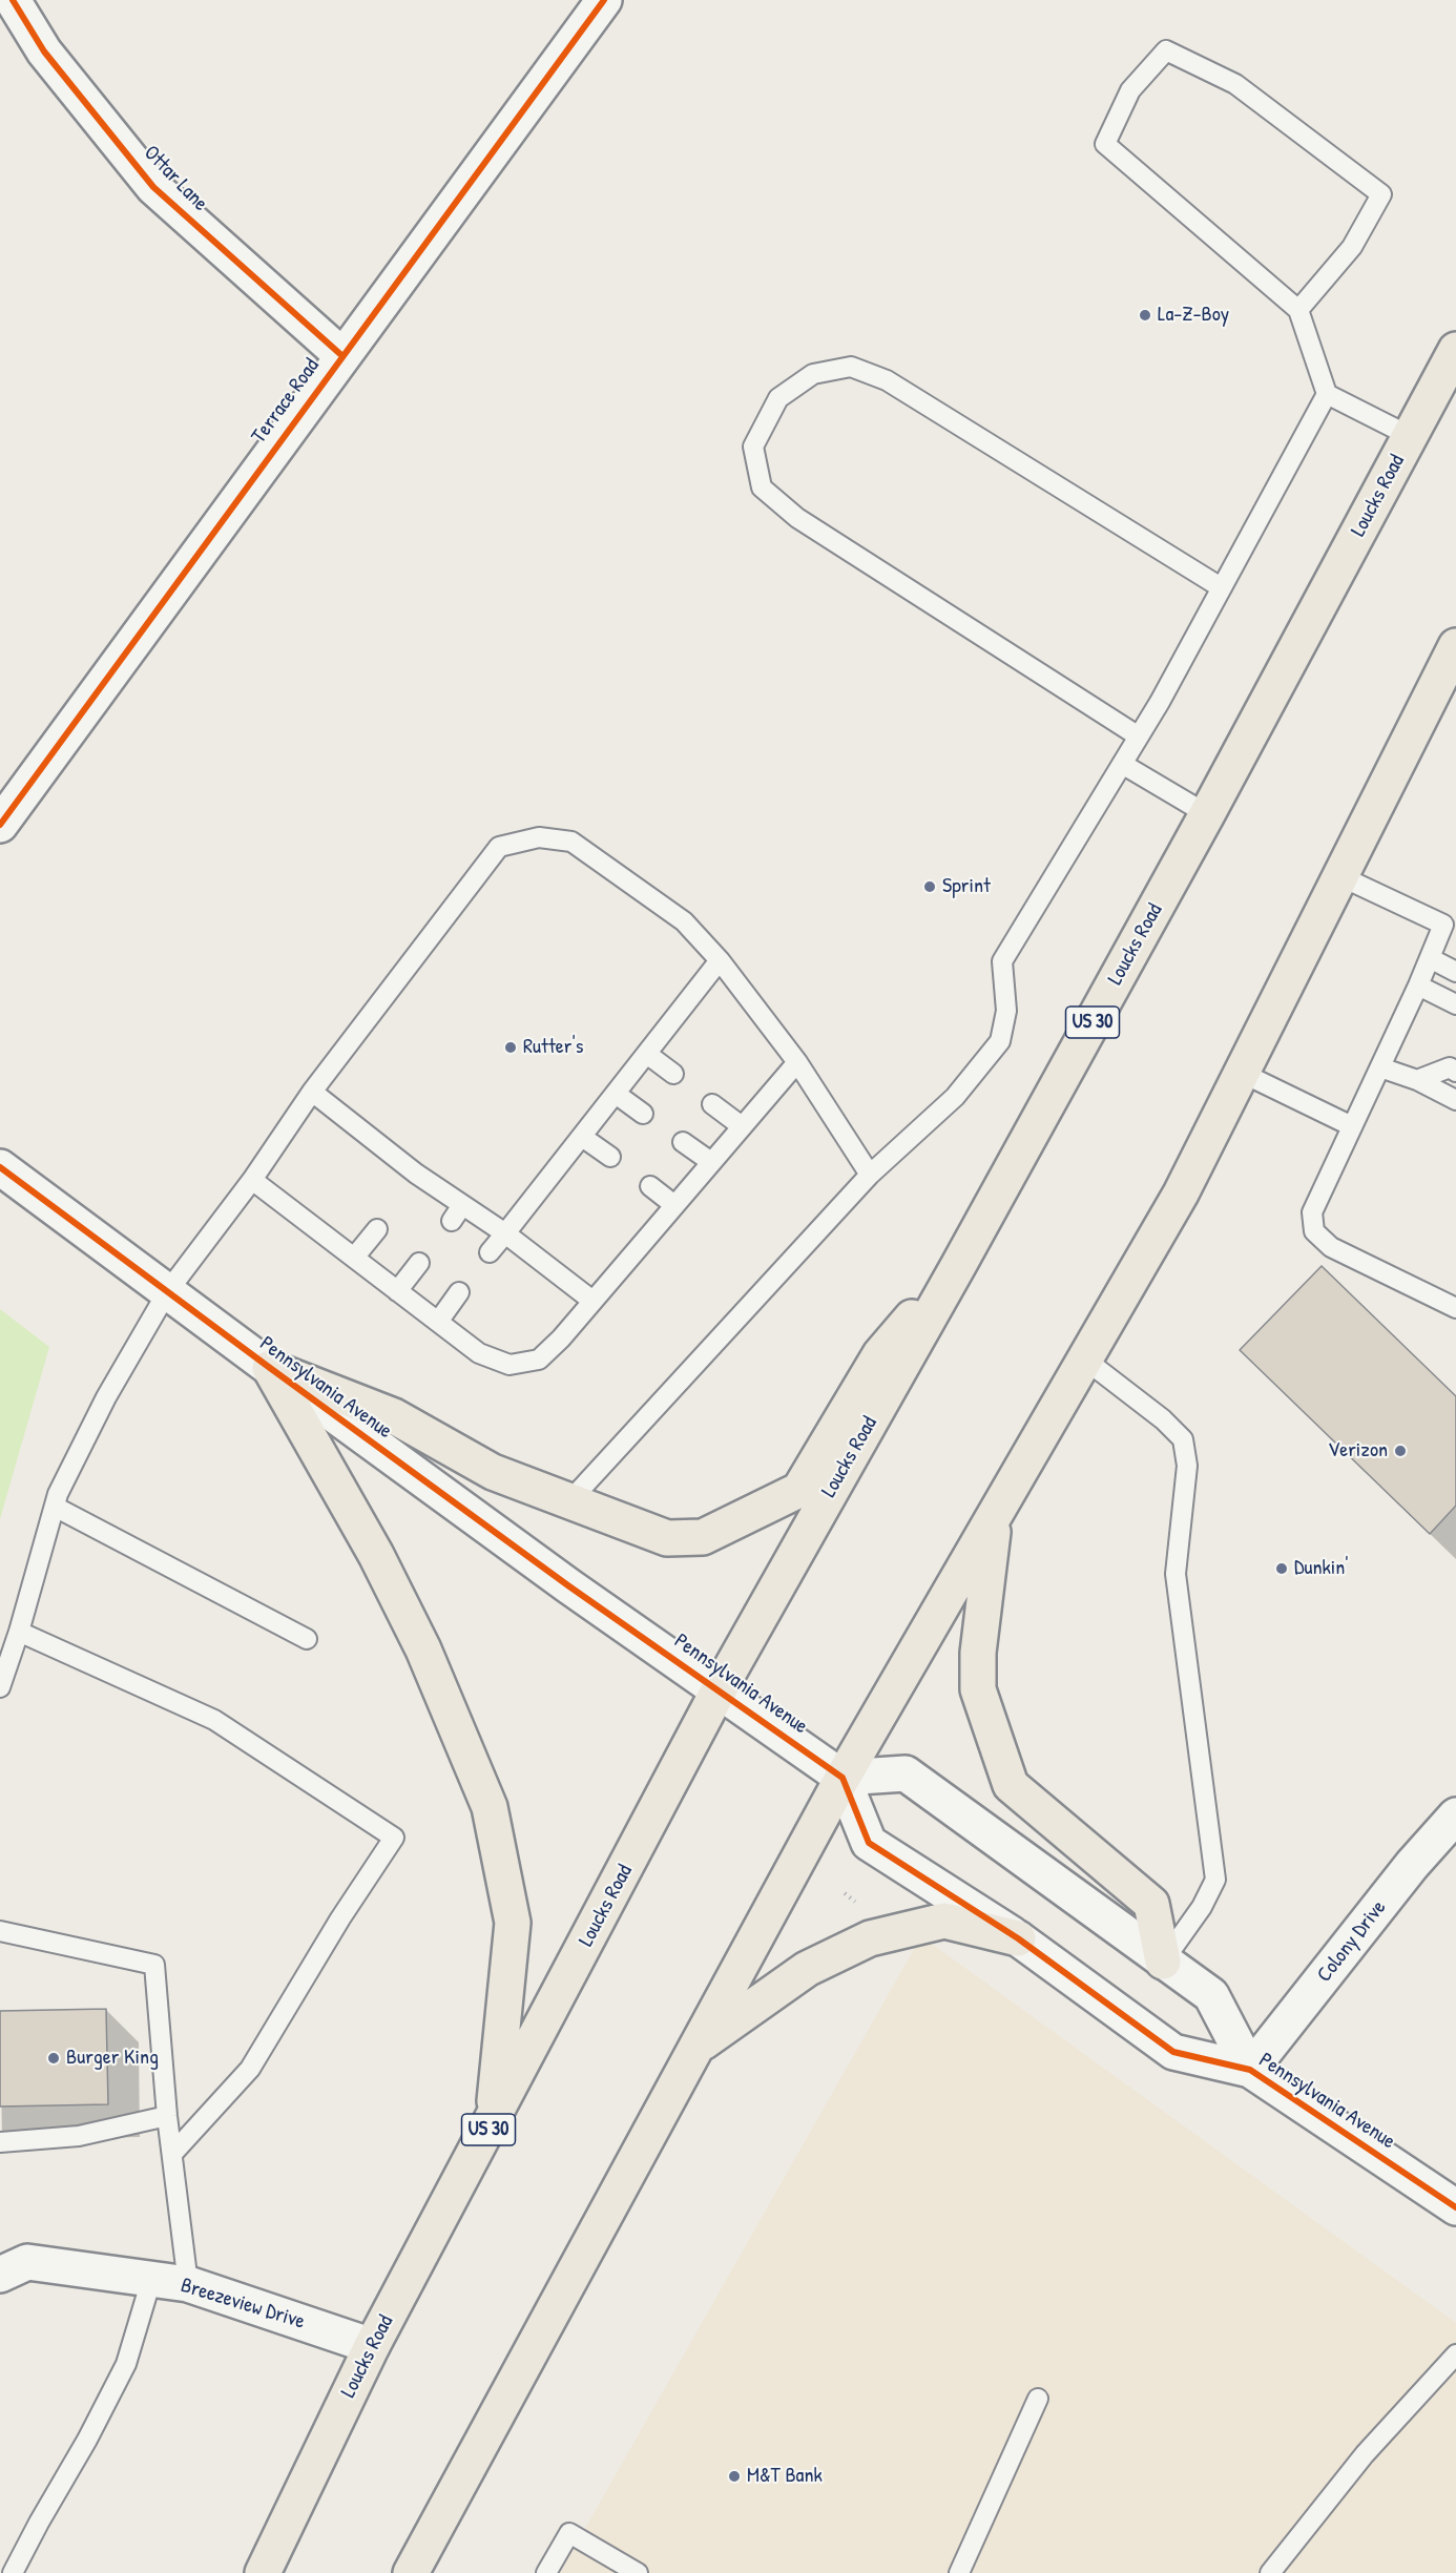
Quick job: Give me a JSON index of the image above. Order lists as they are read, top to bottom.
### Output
{
  "streets": {
    "highway": ["Loucks Road", "US 30"],
    "street": [
      "Ottar Lane",
      "Terrace Road",
      "Pennsylvania Avenue",
      "Colony Drive",
      "Breezeview Drive"
    ]
  },
  "crossings": [
    ["Ottar Lane", "Terrace Road"],
    ["Loucks Road", "Pennsylvania Avenue"],
    ["Loucks Road", "Breezeview Drive"],
    ["Pennsylvania Avenue", "Colony Drive"]
  ],
  "places": [
    "La-Z-Boy",
    "Sprint",
    "Rutter's",
    "Verizon",
    "Dunkin'",
    "Burger King",
    "M&T Bank"
  ]
}
